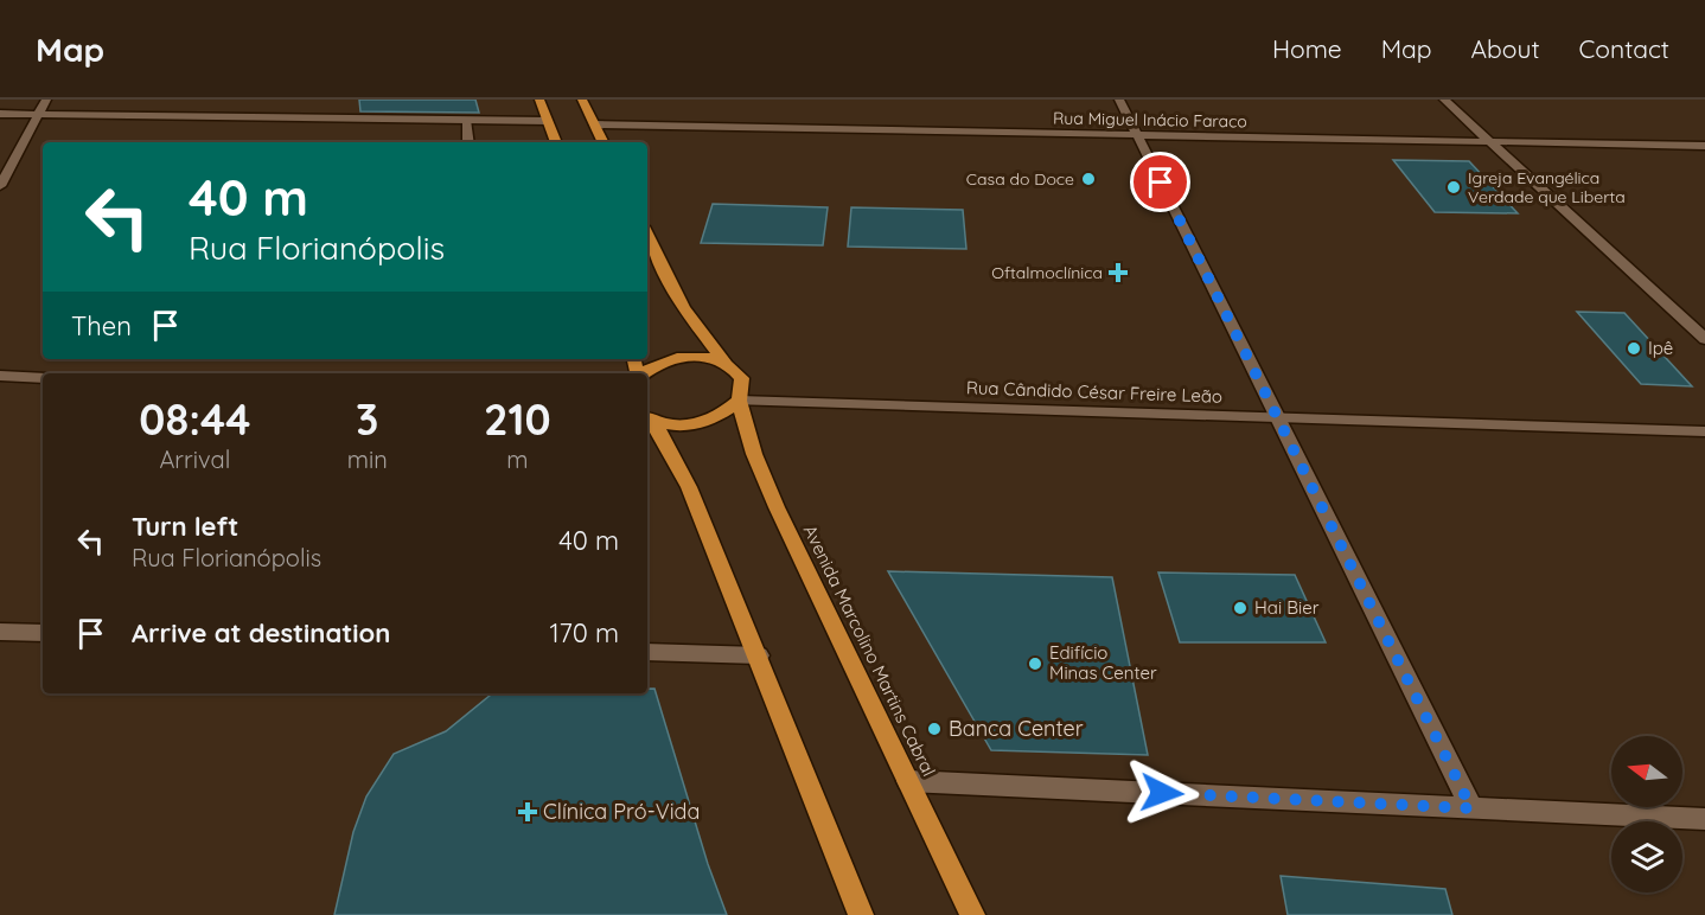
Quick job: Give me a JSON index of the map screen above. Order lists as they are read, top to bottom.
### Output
{
  "streets": {
    "main road": ["Avenida Marcolino Martins Cabral"],
    "street": ["Rua Miguel Inácio Faraco", "Rua Cândido César Freire Leão"]
  },
  "crossings": [
    ["Rua Cândido César Freire Leão", "Avenida Marcolino Martins Cabral"]
  ],
  "places": {
    "other": [
      "Casa do Doce",
      "Igreja Evangélica Verdade que Liberta",
      "Ipê",
      "Hai Bier",
      "Edifício Minas Center",
      "Banca Center"
    ],
    "health": ["Oftalmoclínica", "Clínica Pró-Vida"]
  },
  "north": "left",
  "page": {
    "header": "Map",
    "nav": [
      "Home",
      "Map",
      "About",
      "Contact"
    ],
    "turn": ["40 m", "Rua Florianópolis"],
    "then": "Then",
    "eta": [
      "08:44",
      "Arrival",
      "3",
      "min",
      "210",
      "m"
    ],
    "list": [
      {
        "name": "Turn left",
        "note": "Rua Florianópolis",
        "value": "40 m"
      },
      {
        "name": "Arrive at destination",
        "value": "170 m"
      }
    ]
  }
}
